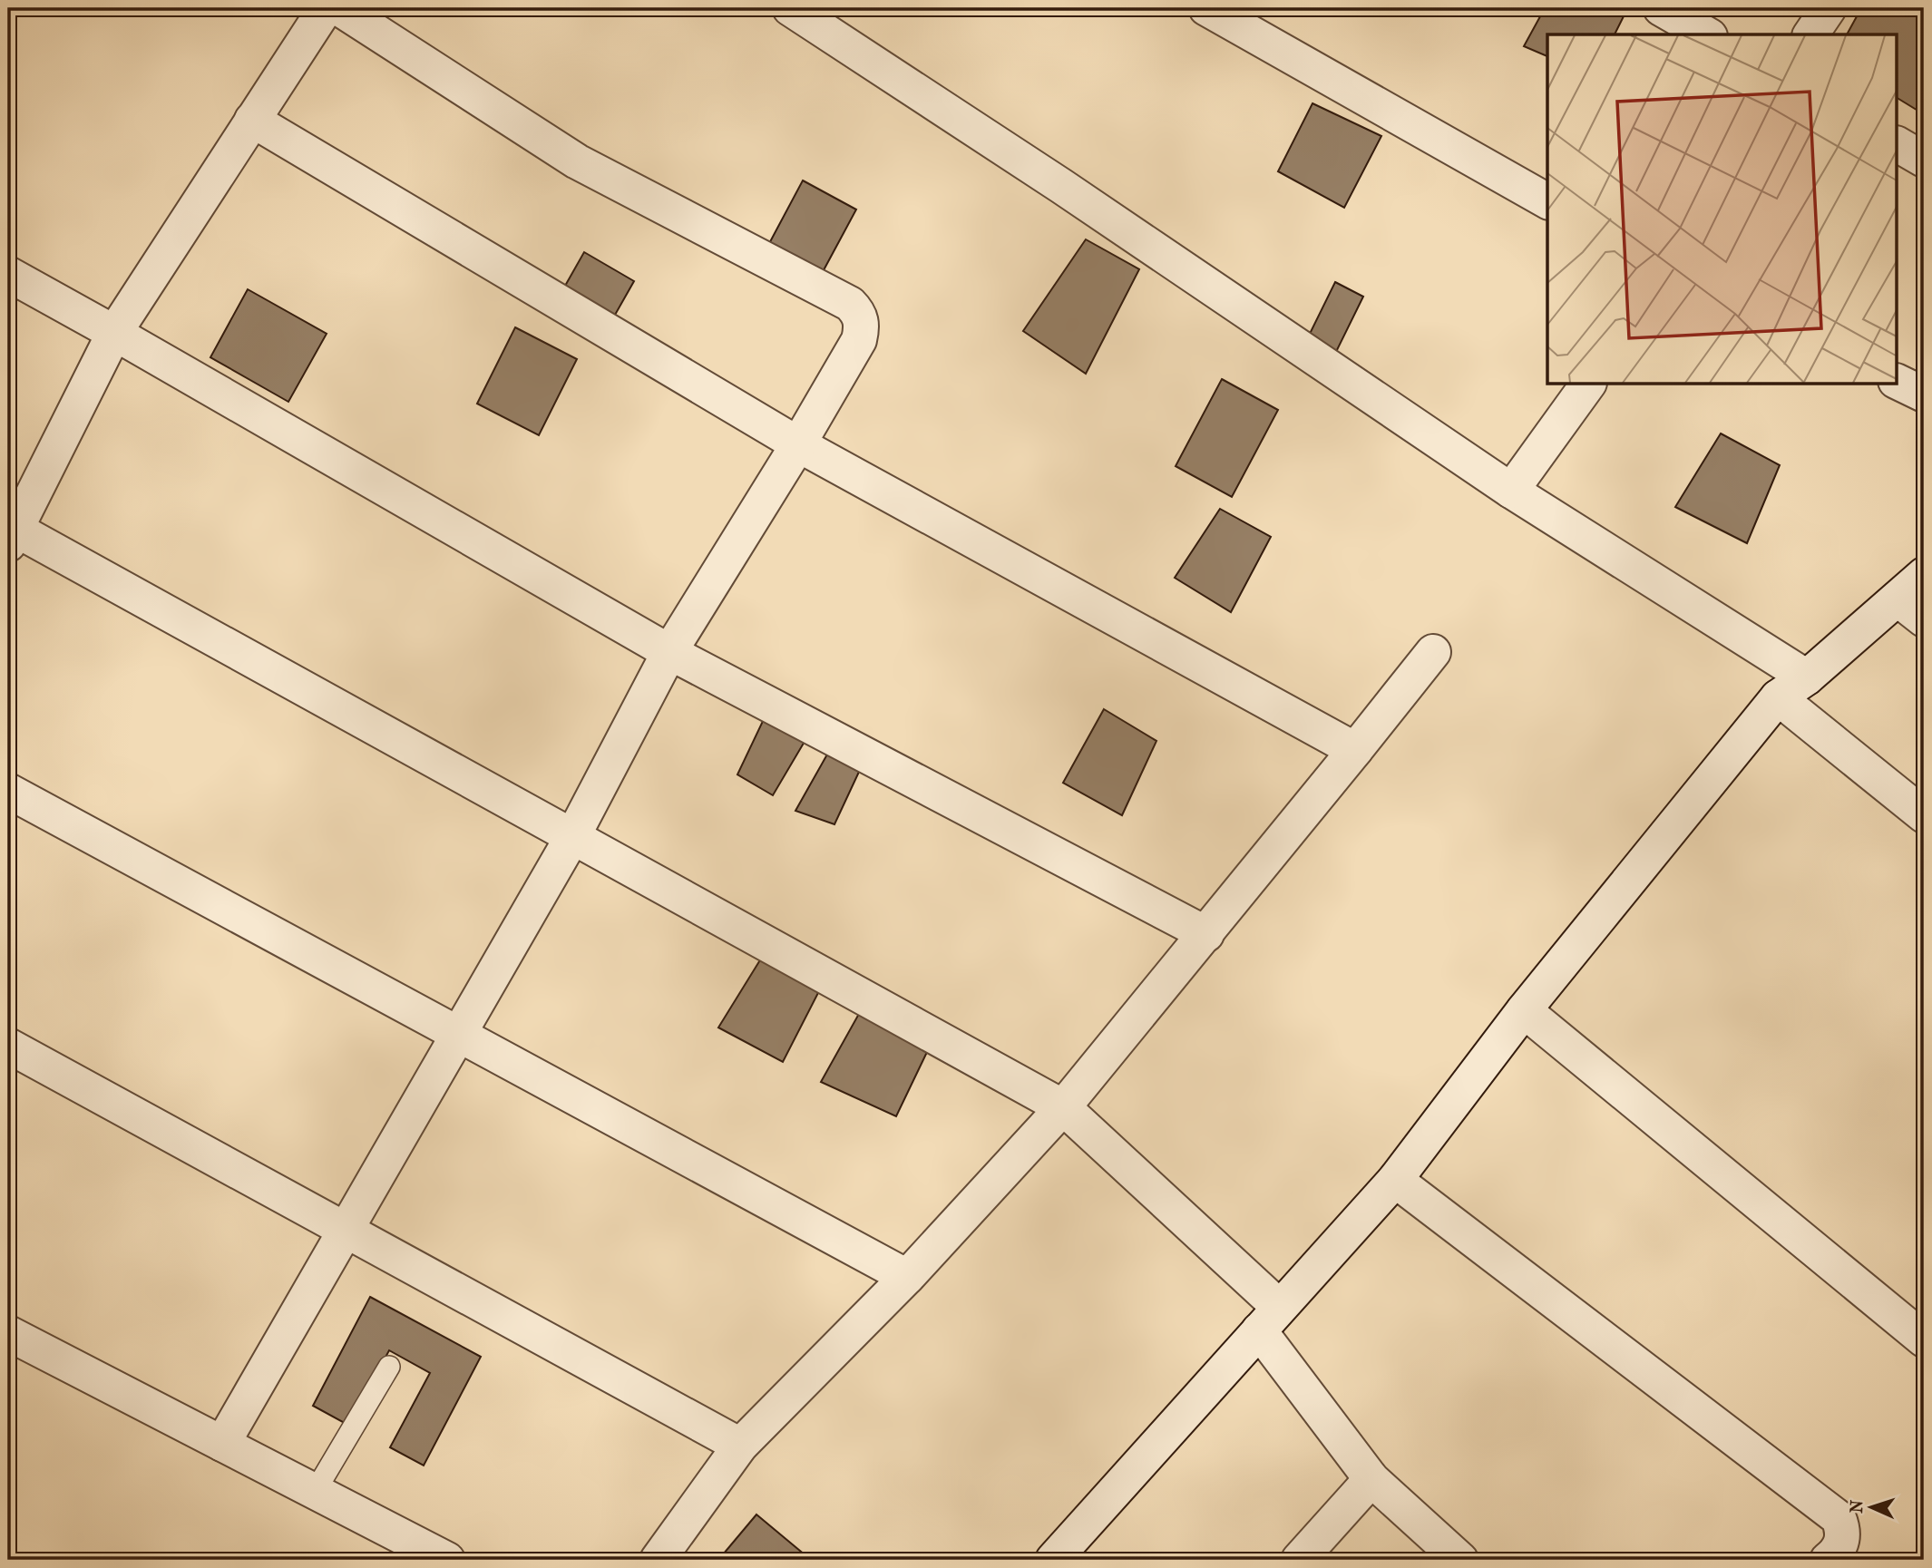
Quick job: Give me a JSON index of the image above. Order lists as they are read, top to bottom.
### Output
{
  "north": "left"
}
